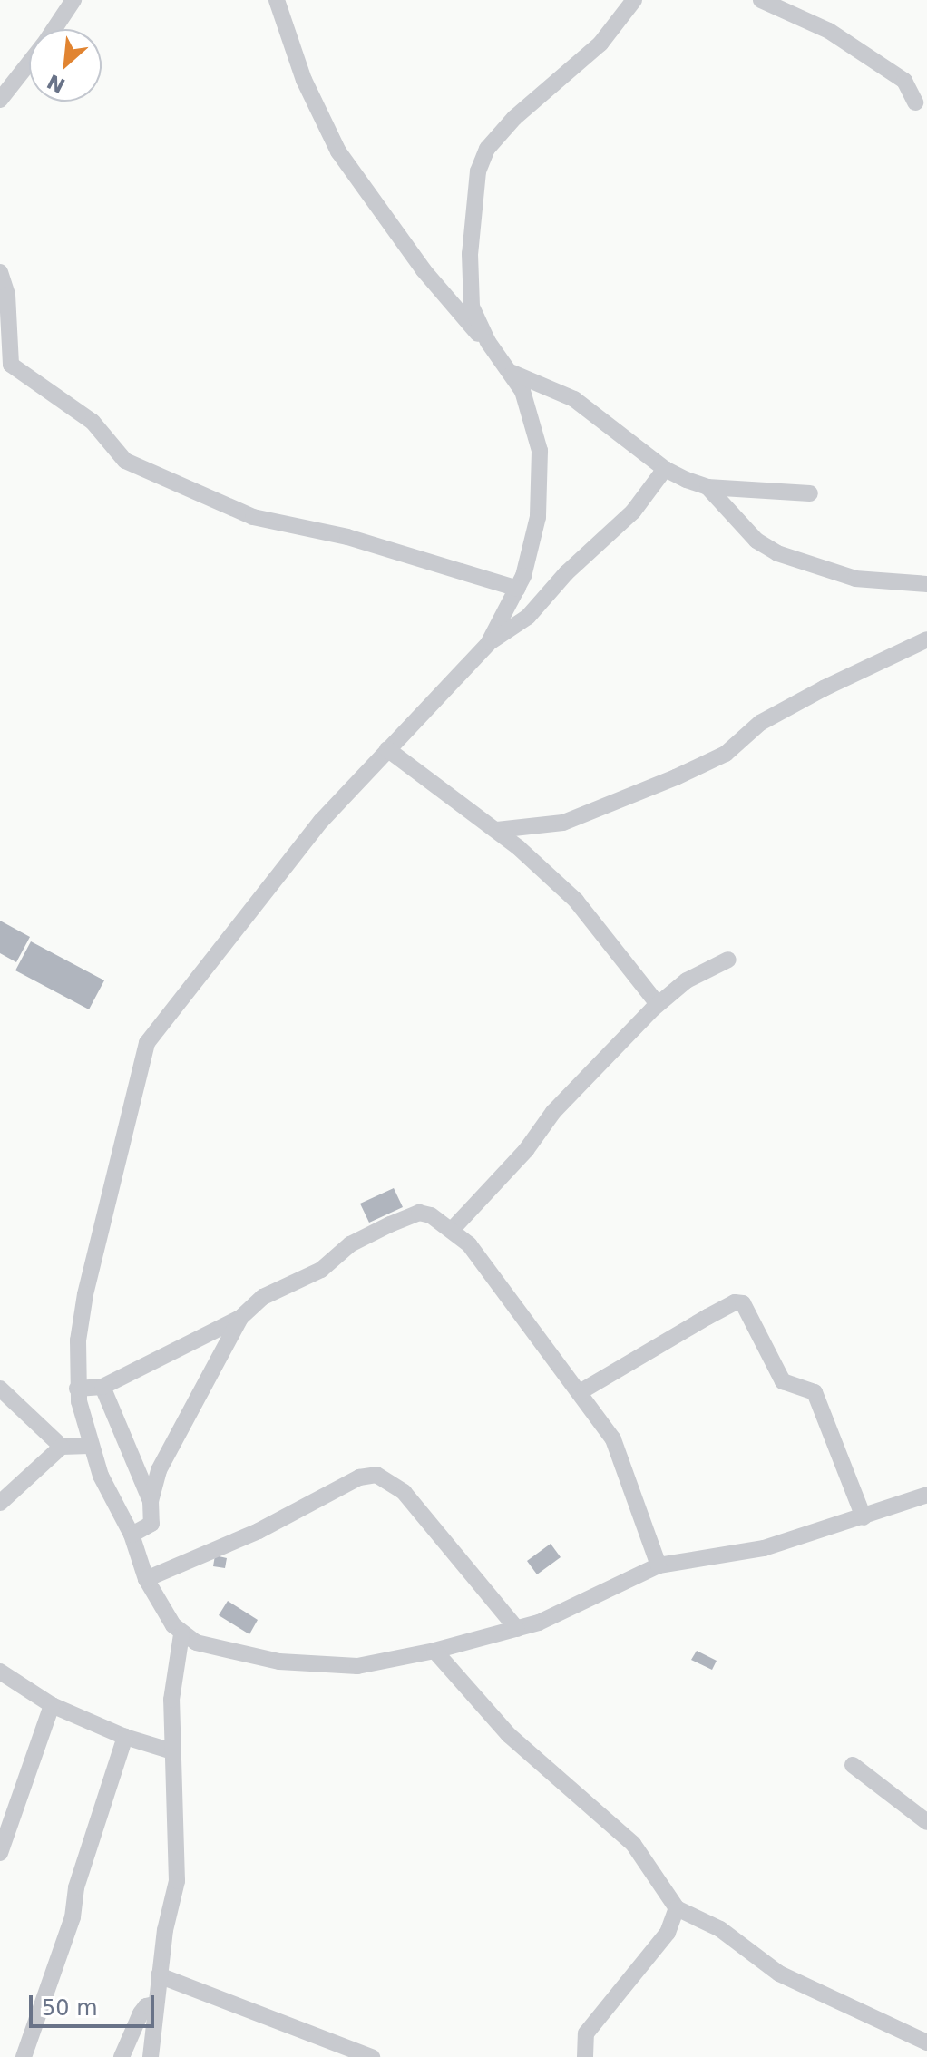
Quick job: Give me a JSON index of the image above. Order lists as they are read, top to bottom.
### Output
{
  "scale_bar": "50 m",
  "north": "bottom left"
}
